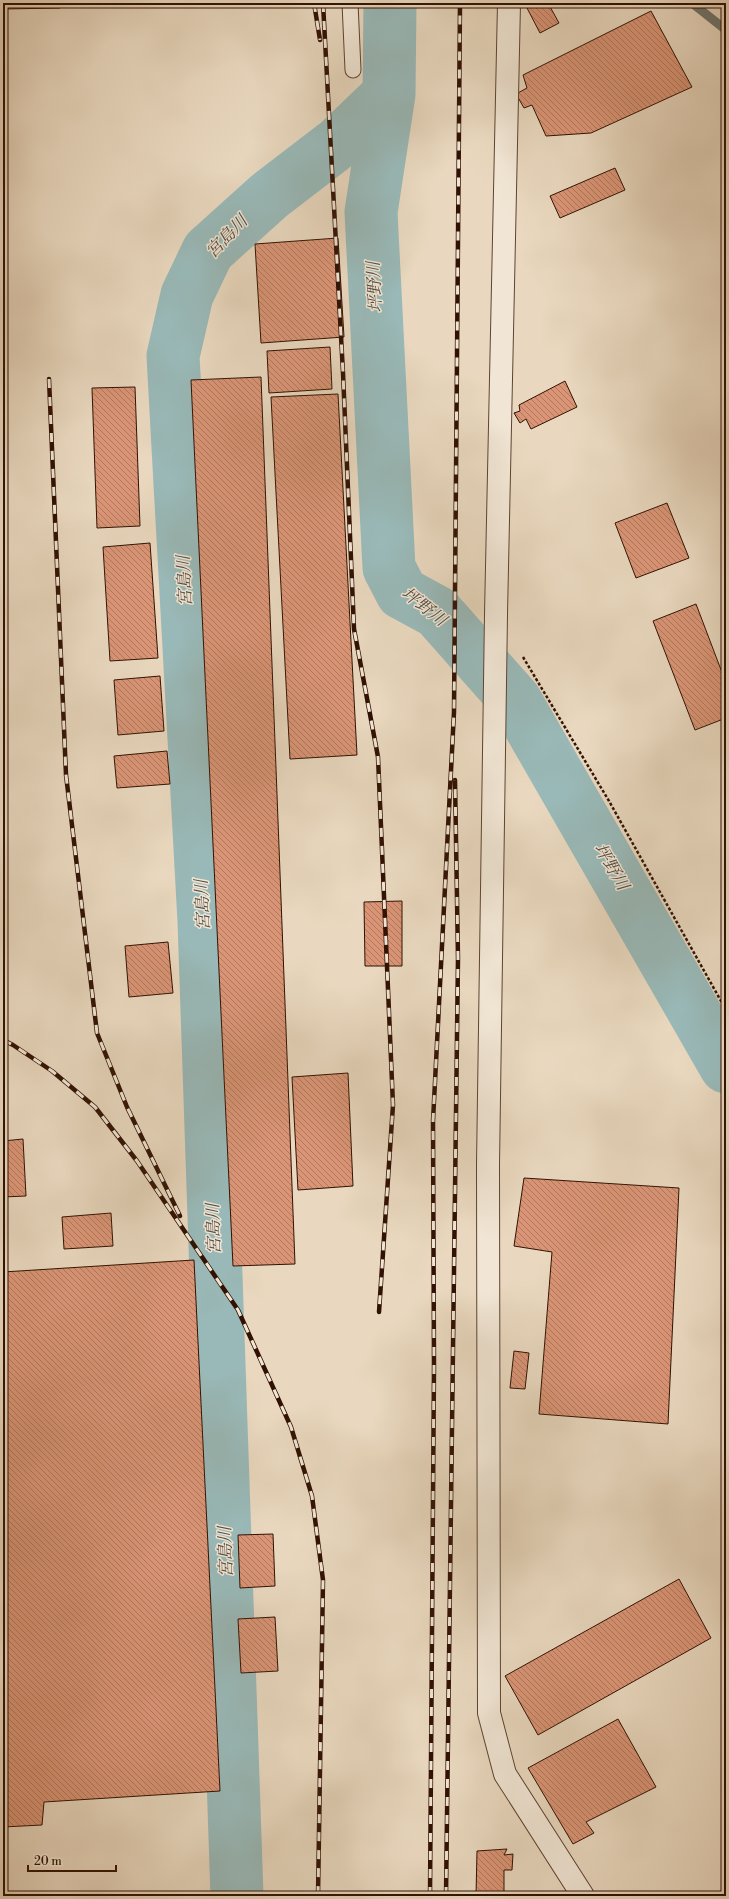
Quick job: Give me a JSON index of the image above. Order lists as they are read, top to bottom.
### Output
{
  "water": ["宮島川", "坪野川"],
  "scale_bar": "20 m"
}
